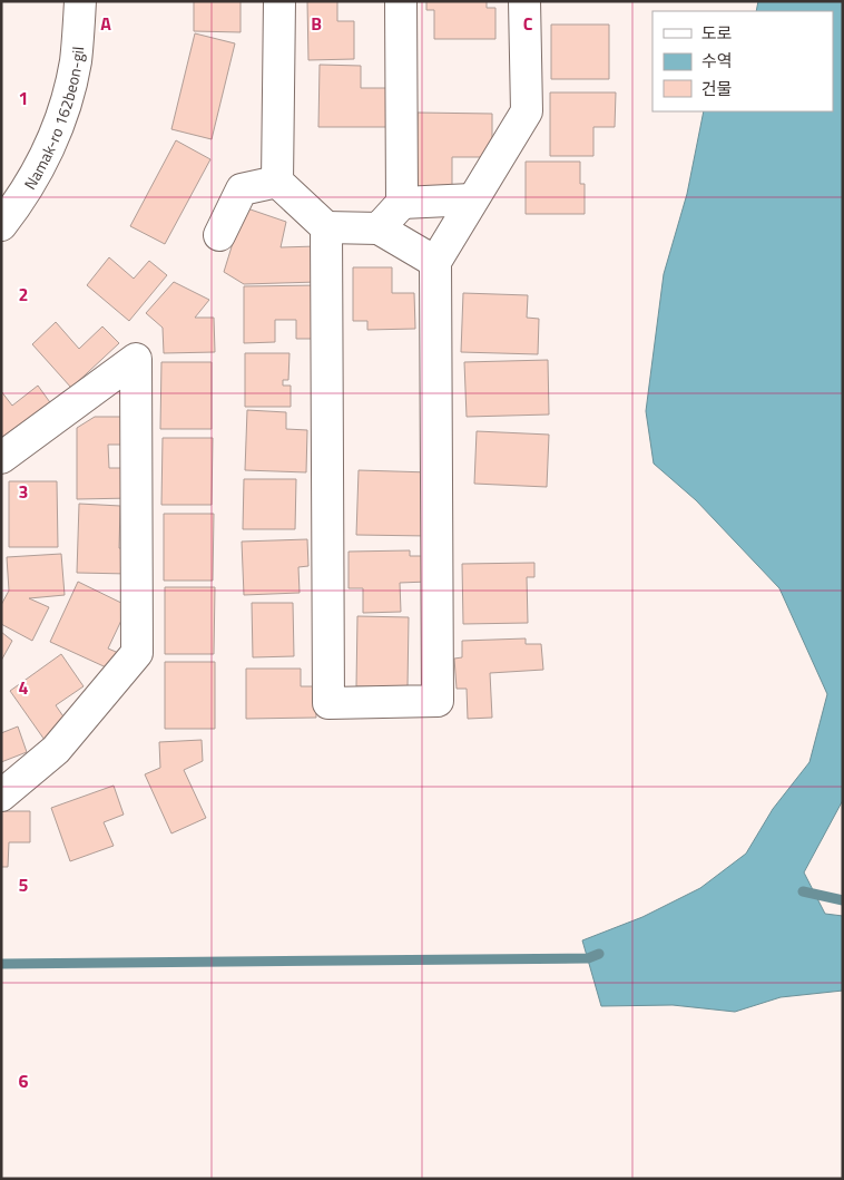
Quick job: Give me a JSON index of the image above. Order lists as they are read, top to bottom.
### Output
{
  "streets": {
    "street": ["Namak-ro 162beon-gil"]
  },
  "legend": ["도로", "수역", "건물"],
  "grid": {
    "columns": ["A", "B", "C"],
    "rows": [
      "1",
      "2",
      "3",
      "4",
      "5",
      "6"
    ]
  }
}
